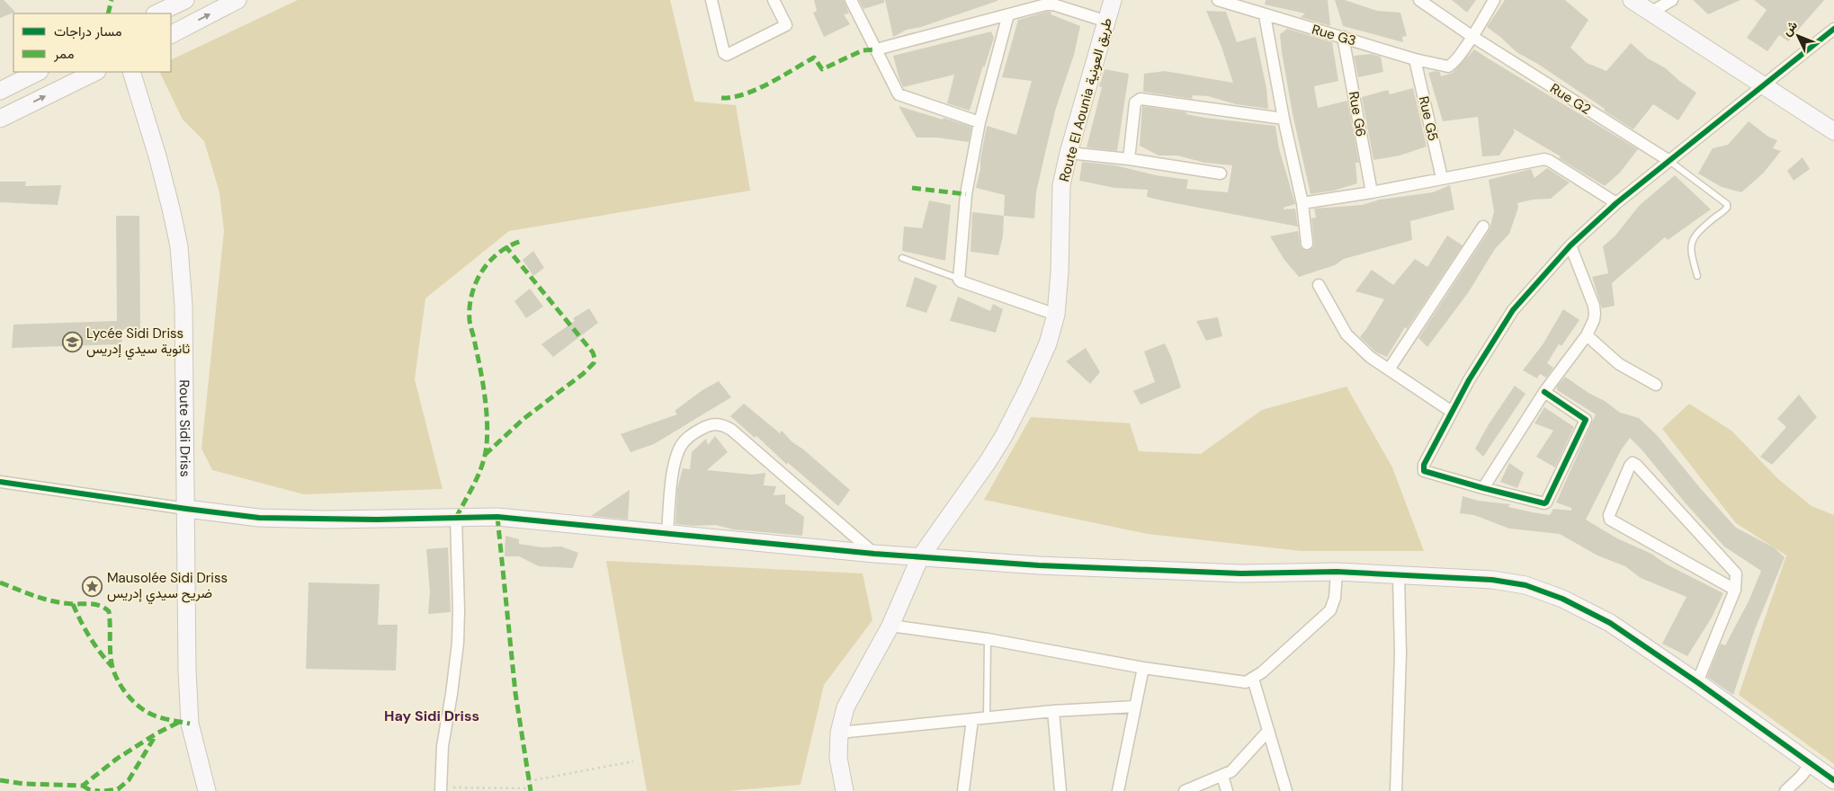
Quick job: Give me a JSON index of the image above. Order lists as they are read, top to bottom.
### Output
{
  "streets": {
    "street": [
      "Rue G3",
      "Rue G2",
      "Route El Aounia طريق العونية",
      "Rue G6",
      "Rue G5",
      "Route Sidi Driss"
    ]
  },
  "crossings": [
    ["Rue G3", "Rue G2"],
    ["Rue G3", "Rue G6"],
    ["Rue G3", "Rue G5"]
  ],
  "districts": ["Hay Sidi Driss"],
  "places": {
    "school or university": ["Lycée Sidi Driss ثانوية سيدي إدريس"],
    "place": ["Mausolée Sidi Driss ضريح سيدي إدريس"]
  },
  "legend": ["مسار دراجات", "ممر"],
  "north": "top left"
}
